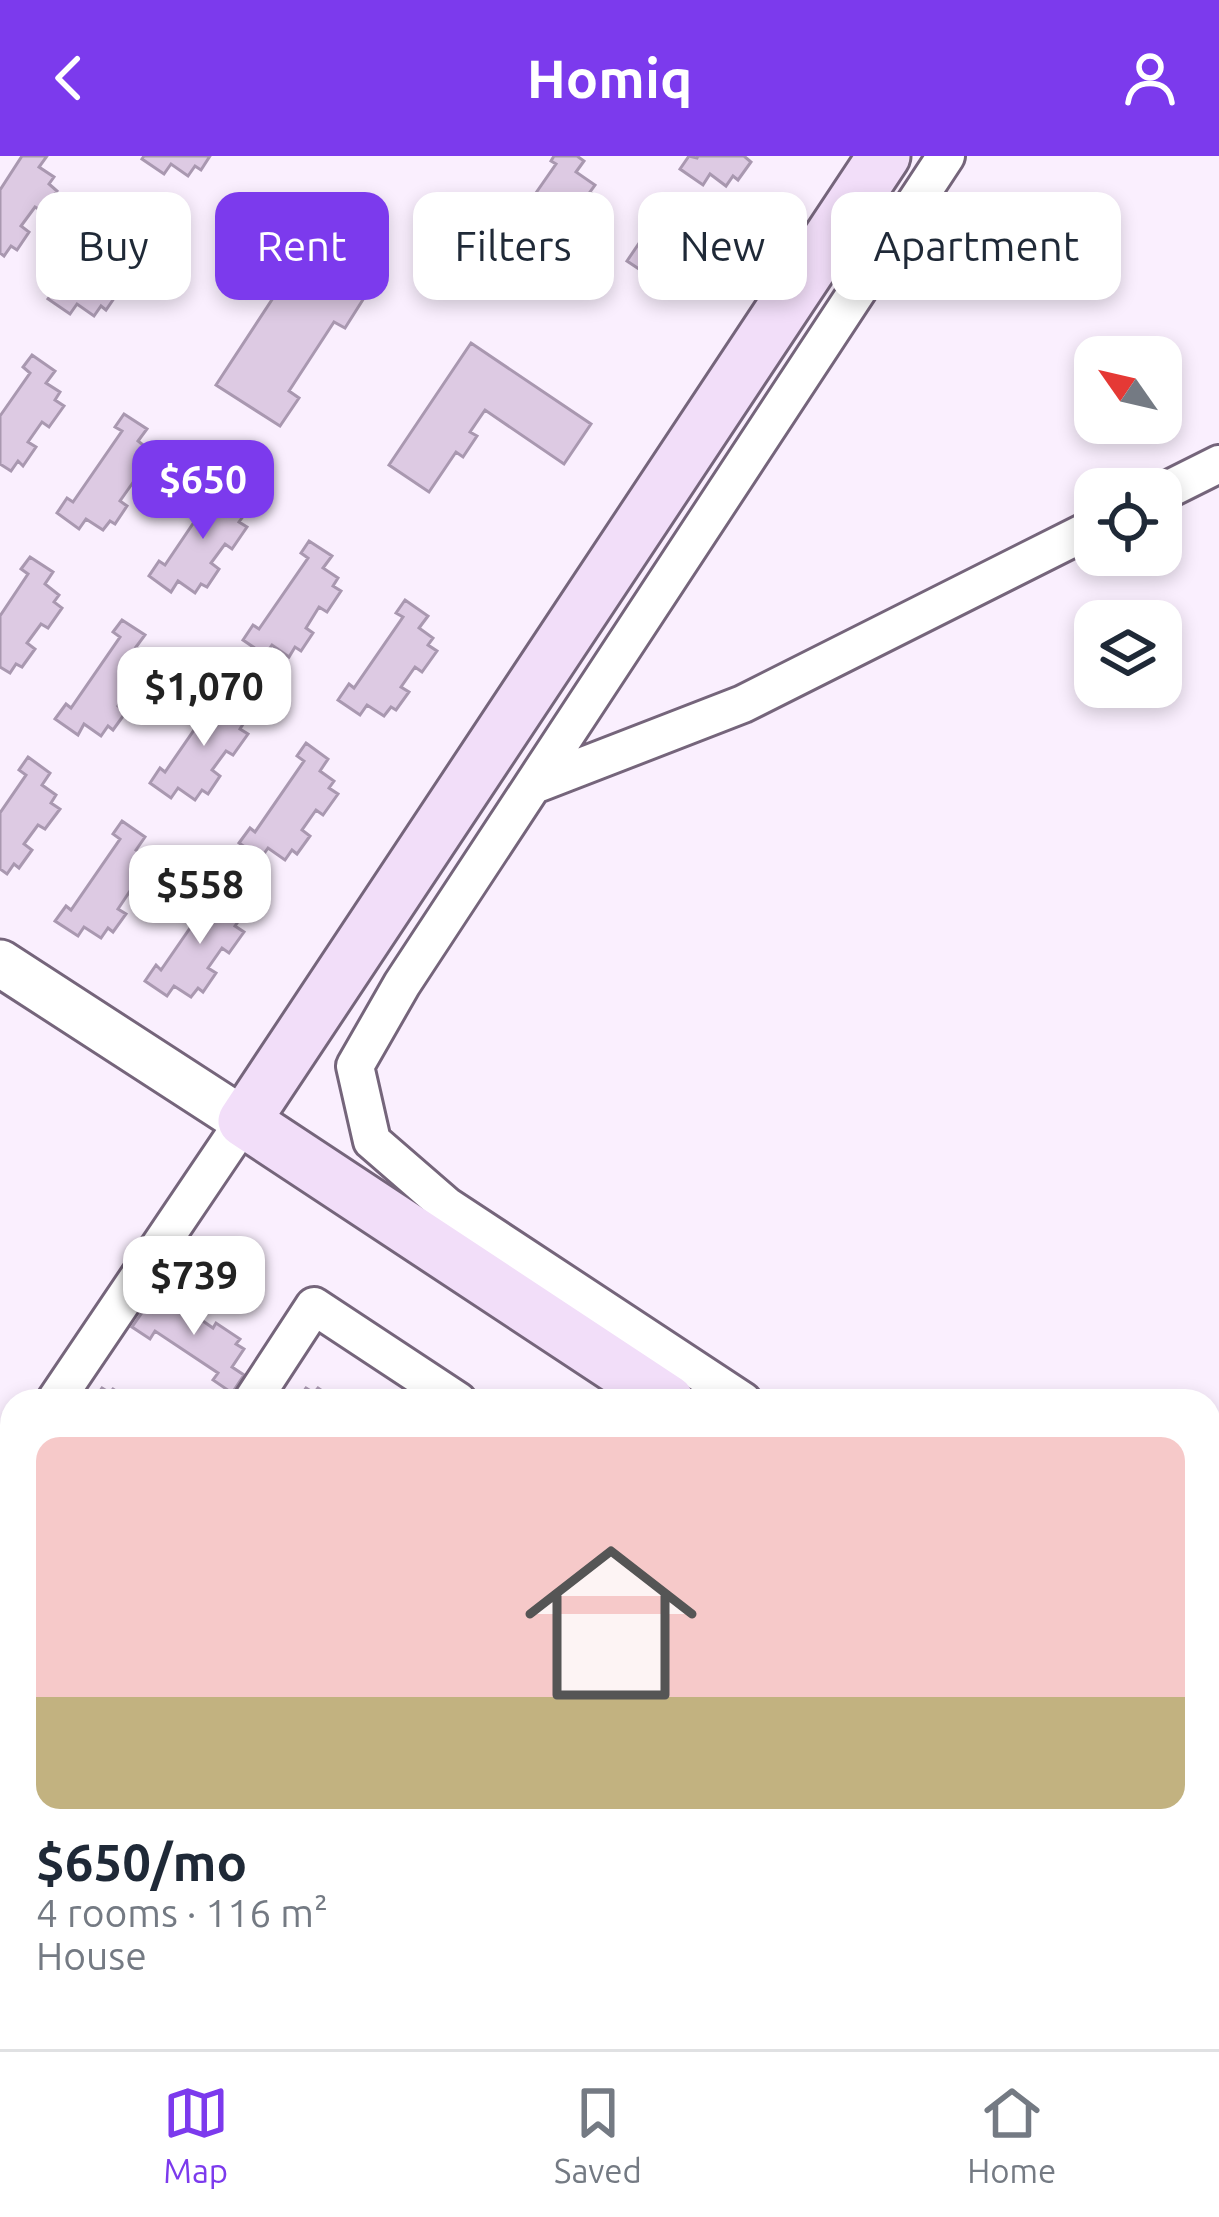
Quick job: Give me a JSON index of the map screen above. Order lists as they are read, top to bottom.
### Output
{
  "north": "top left",
  "page": {
    "header": "Homiq",
    "chip": [
      "Buy",
      "Rent",
      "Filters",
      "New",
      "Apartment"
    ],
    "price": [
      "$650",
      "$1,070",
      "$558",
      "$739"
    ],
    "list": [
      {
        "name": "$650/mo",
        "note": "4 rooms · 116 m² · House"
      }
    ],
    "tabs": ["Map", "Saved", "Home"]
  }
}
